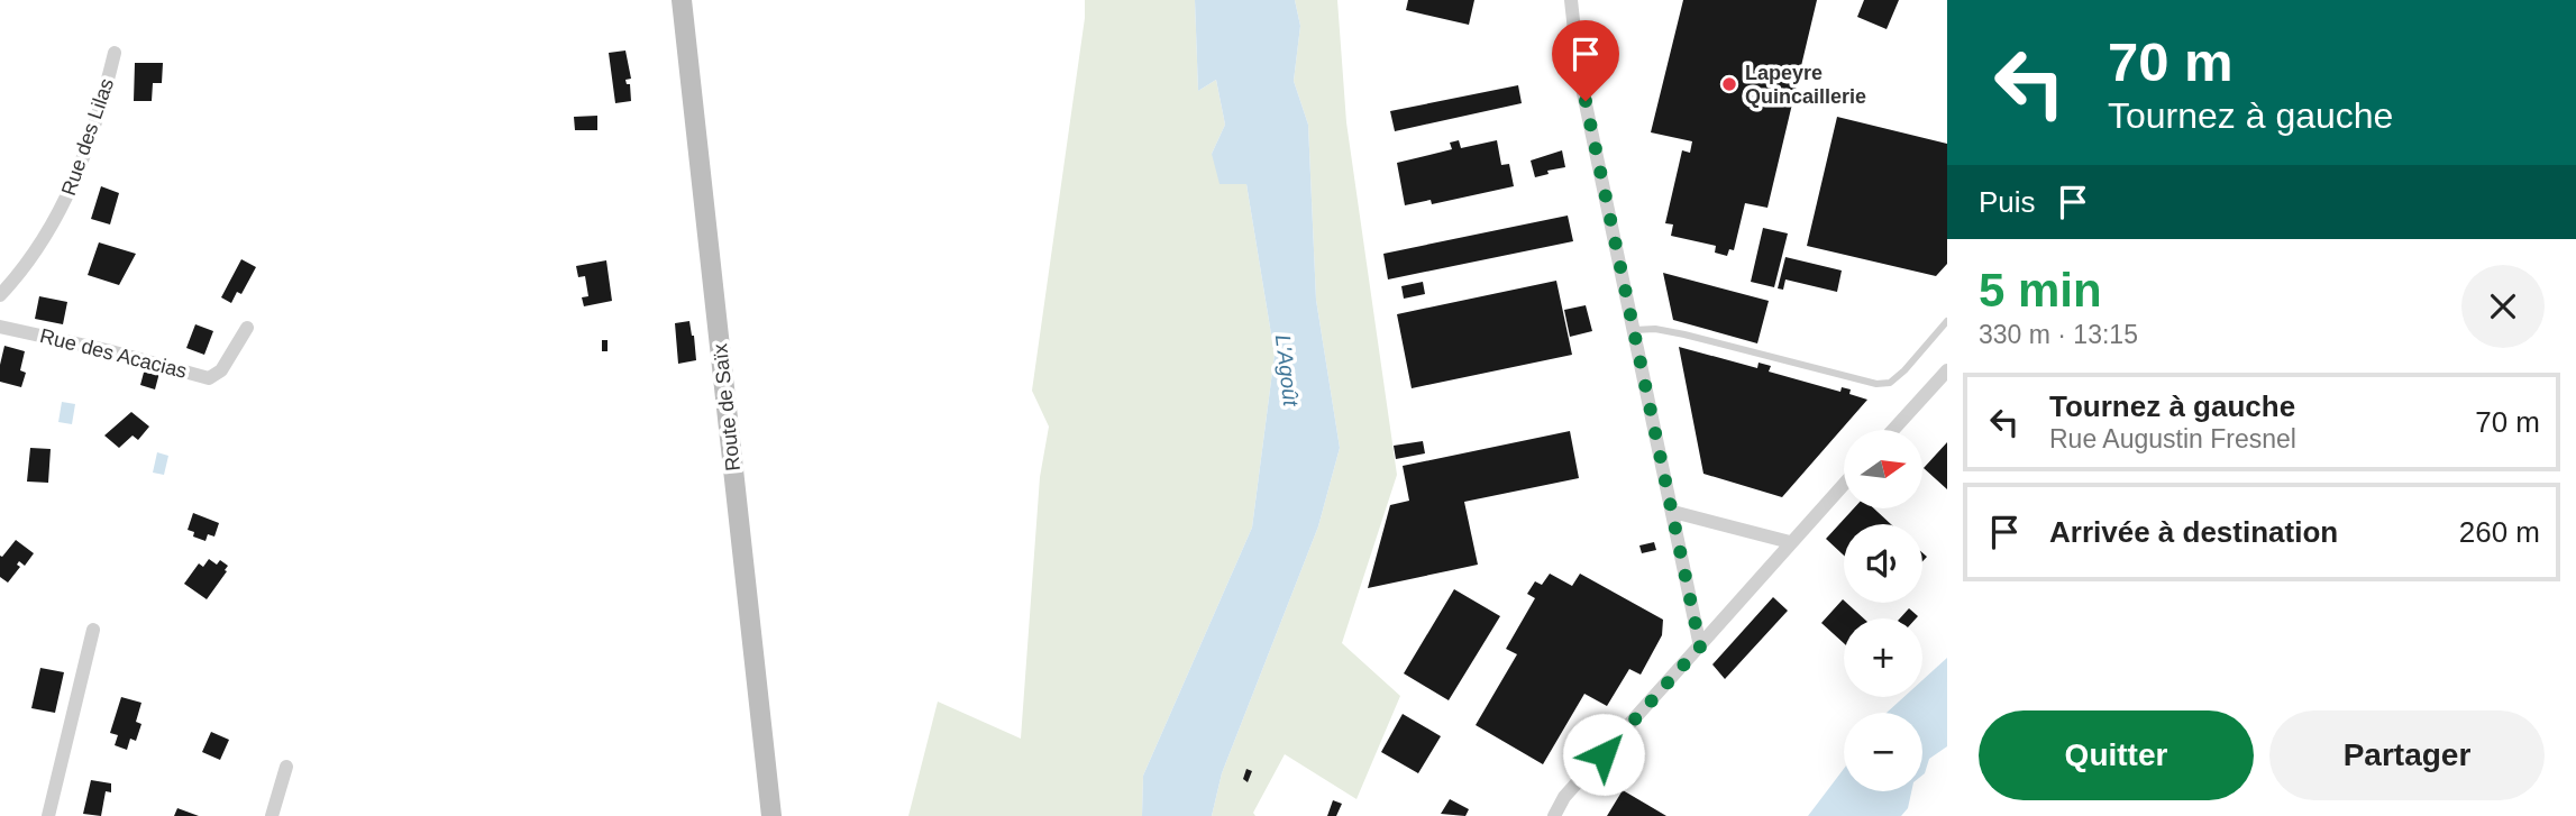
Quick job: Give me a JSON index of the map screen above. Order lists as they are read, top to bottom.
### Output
{
  "streets": {
    "street": ["Rue des Lilas", "Rue des Acacias", "Route de Saïx"]
  },
  "water": ["L'Agoût"],
  "places": ["Lapeyre Quincaillerie"],
  "north": "right",
  "page": {
    "turn": ["70 m", "Tournez à gauche"],
    "then": "Puis",
    "heading": ["5 min", "330 m · 13:15"],
    "list": [
      {
        "name": "Tournez à gauche",
        "note": "Rue Augustin Fresnel",
        "value": "70 m"
      },
      {
        "name": "Arrivée à destination",
        "value": "260 m"
      }
    ],
    "map_buttons": ["+", "−"],
    "buttons": ["Quitter", "Partager"]
  }
}
